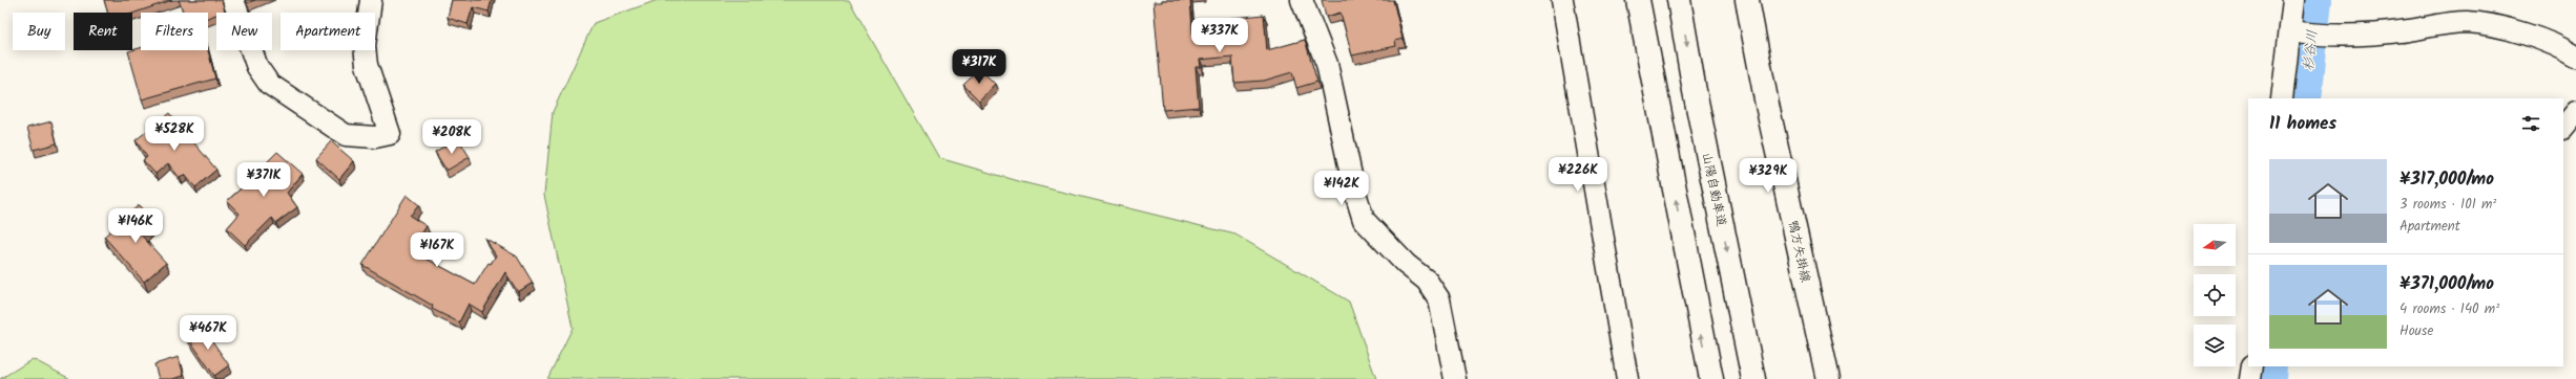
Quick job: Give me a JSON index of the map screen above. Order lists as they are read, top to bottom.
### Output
{
  "streets": {
    "main road": ["山陽自動車道", "鴨方矢掛線"]
  },
  "water": ["杉谷川"],
  "north": "left",
  "page": {
    "chip": [
      "Buy",
      "Rent",
      "Filters",
      "New",
      "Apartment"
    ],
    "price": [
      "¥337K",
      "¥317K",
      "¥528K",
      "¥208K",
      "¥226K",
      "¥329K",
      "¥371K",
      "¥142K",
      "¥146K",
      "¥167K",
      "¥467K"
    ],
    "heading": "11 homes",
    "list": [
      {
        "name": "¥317,000/mo",
        "note": "3 rooms · 101 m² · Apartment"
      },
      {
        "name": "¥371,000/mo",
        "note": "4 rooms · 140 m² · House"
      }
    ]
  }
}
